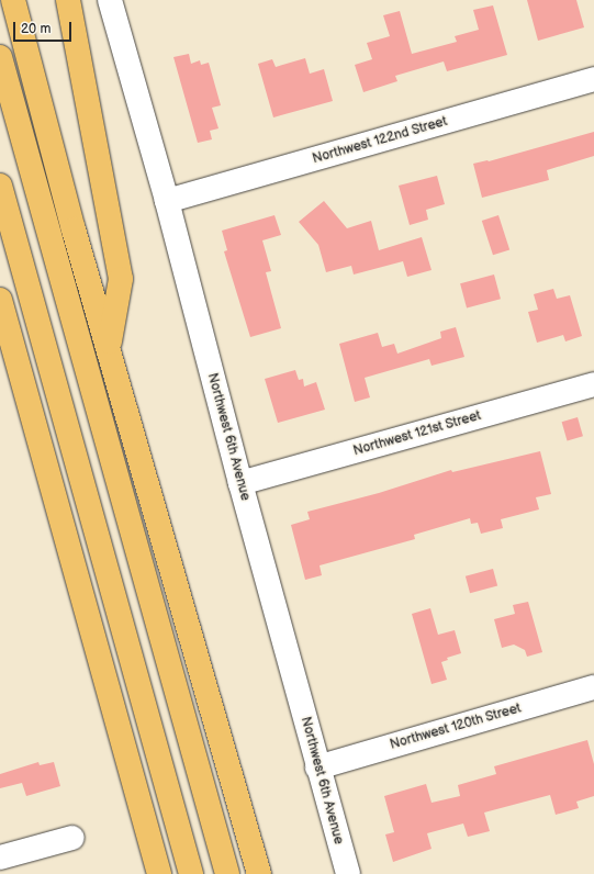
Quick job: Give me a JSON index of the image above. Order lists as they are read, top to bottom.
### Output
{
  "streets": {
    "street": [
      "Northwest 122nd Street",
      "Northwest 121st Street",
      "Northwest 6th Avenue",
      "Northwest 120th Street"
    ]
  },
  "crossings": [
    ["Northwest 122nd Street", "Northwest 6th Avenue"],
    ["Northwest 121st Street", "Northwest 6th Avenue"],
    ["Northwest 6th Avenue", "Northwest 120th Street"]
  ],
  "scale_bar": "20 m"
}
